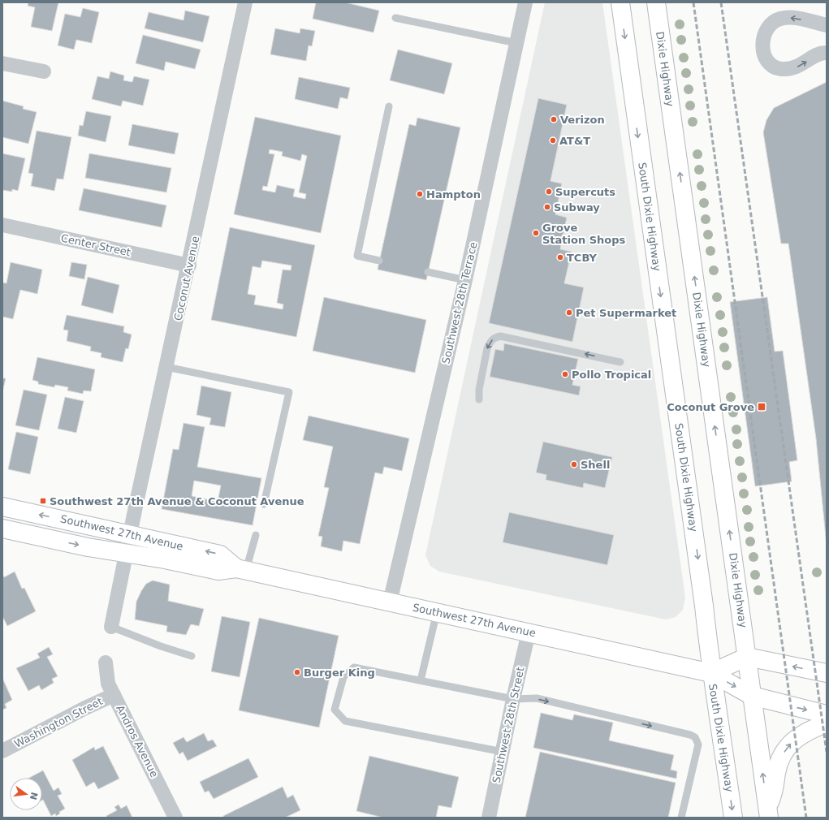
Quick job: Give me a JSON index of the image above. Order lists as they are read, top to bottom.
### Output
{
  "streets": {
    "main road": ["Dixie Highway", "South Dixie Highway", "Southwest 27th Avenue"],
    "street": [
      "Center Street",
      "Coconut Avenue",
      "Southwest 28th Terrace",
      "Washington Street",
      "Southwest 28th Street",
      "Andros Avenue"
    ]
  },
  "crossings": [
    ["South Dixie Highway", "Southwest 27th Avenue"],
    ["Center Street", "Coconut Avenue"],
    ["Coconut Avenue", "Southwest 27th Avenue"],
    ["Southwest 28th Terrace", "Southwest 27th Avenue"],
    ["Southwest 27th Avenue", "Southwest 28th Street"],
    ["Washington Street", "Andros Avenue"]
  ],
  "one_way": ["Dixie Highway", "South Dixie Highway"],
  "places": {
    "other": [
      "Verizon",
      "AT&T",
      "Supercuts",
      "Hampton",
      "Subway",
      "Grove Station Shops",
      "TCBY",
      "Pet Supermarket",
      "Pollo Tropical",
      "Shell",
      "Burger King"
    ],
    "transit": ["Coconut Grove", "Southwest 27th Avenue & Coconut Avenue"]
  },
  "north": "right"
}
